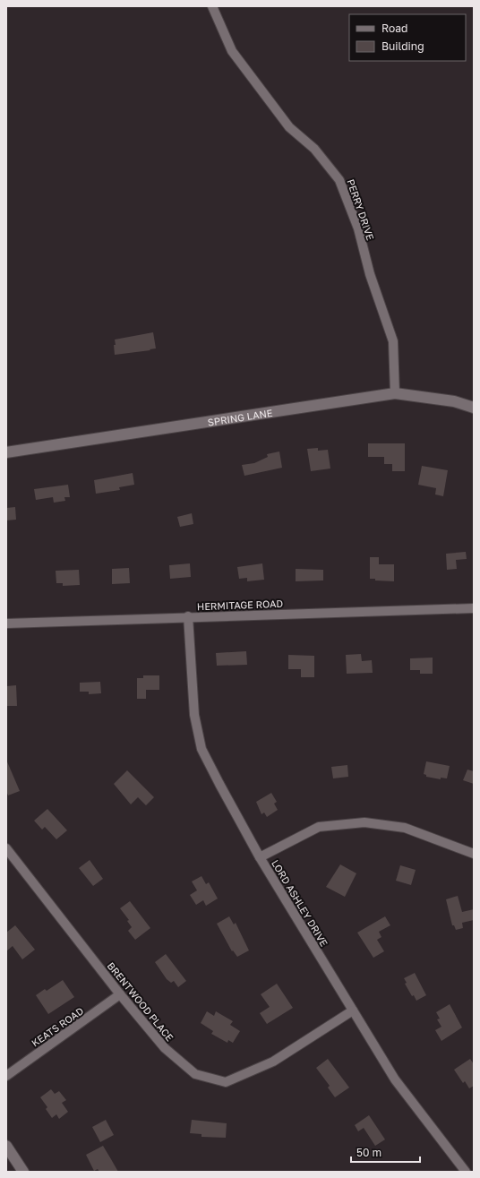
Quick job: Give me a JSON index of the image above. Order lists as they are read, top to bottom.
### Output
{
  "streets": {
    "street": [
      "PERRY DRIVE",
      "SPRING LANE",
      "HERMITAGE ROAD",
      "LORD ASHLEY DRIVE",
      "BRENTWOOD PLACE",
      "KEATS ROAD"
    ]
  },
  "crossings": [
    ["PERRY DRIVE", "SPRING LANE"],
    ["HERMITAGE ROAD", "LORD ASHLEY DRIVE"],
    ["LORD ASHLEY DRIVE", "BRENTWOOD PLACE"],
    ["BRENTWOOD PLACE", "KEATS ROAD"]
  ],
  "legend": ["Road", "Building"],
  "scale_bar": "50 m"
}
